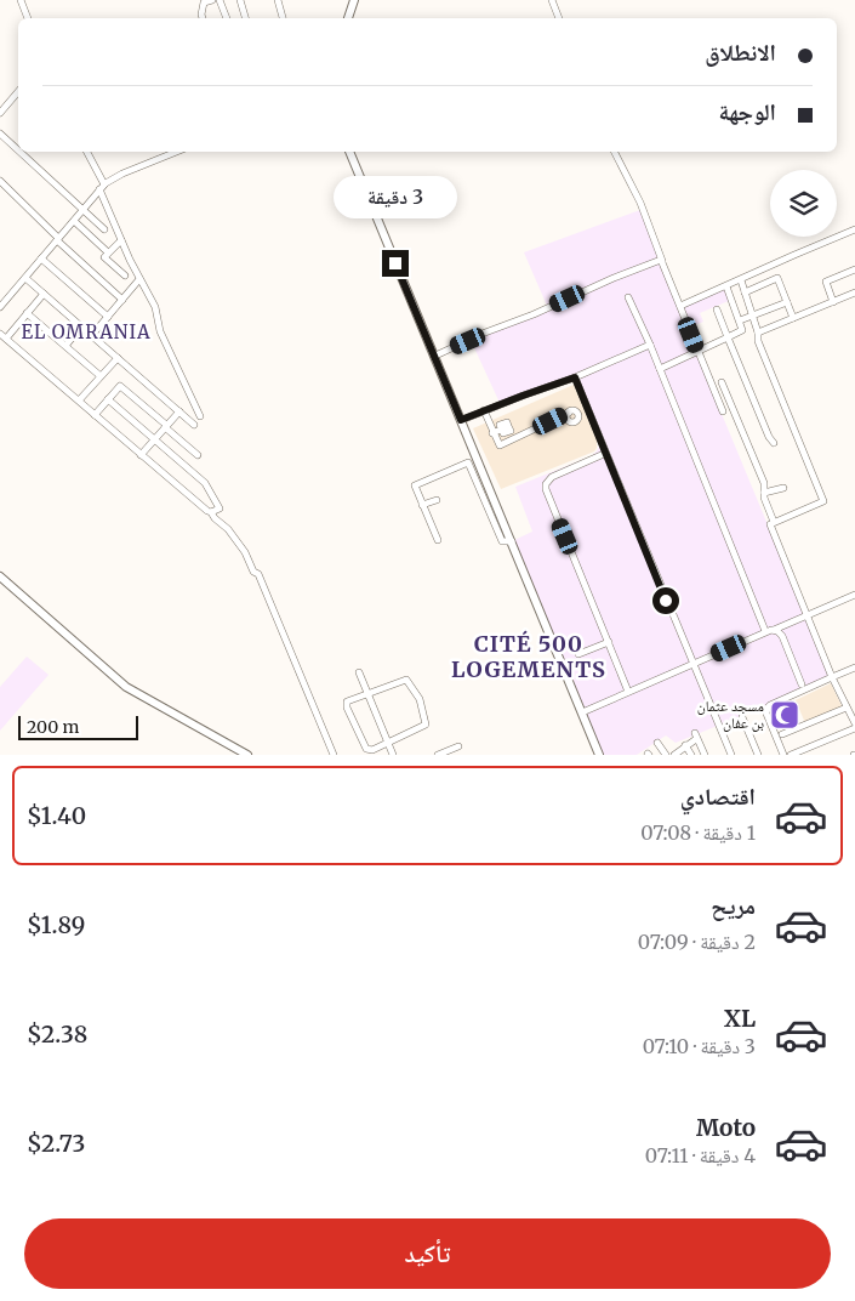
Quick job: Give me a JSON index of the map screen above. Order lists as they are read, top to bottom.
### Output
{
  "districts": ["EL OMRANIA", "CITÉ 500 LOGEMENTS"],
  "places": {
    "mosque": ["مسجد عثمان بن عفان"]
  },
  "scale_bar": "200 m",
  "page": {
    "banner": ["الانطلاق", "الوجهة"],
    "bubble": "3 دقيقة",
    "scale": "200 m",
    "list": [
      {
        "name": "اقتصادي",
        "note": "1 دقيقة · 07:08",
        "value": "$1.40"
      },
      {
        "name": "مريح",
        "note": "2 دقيقة · 07:09",
        "value": "$1.89"
      },
      {
        "name": "XL",
        "note": "3 دقيقة · 07:10",
        "value": "$2.38"
      },
      {
        "name": "Moto",
        "note": "4 دقيقة · 07:11",
        "value": "$2.73"
      }
    ],
    "buttons": "تأكيد"
  }
}
